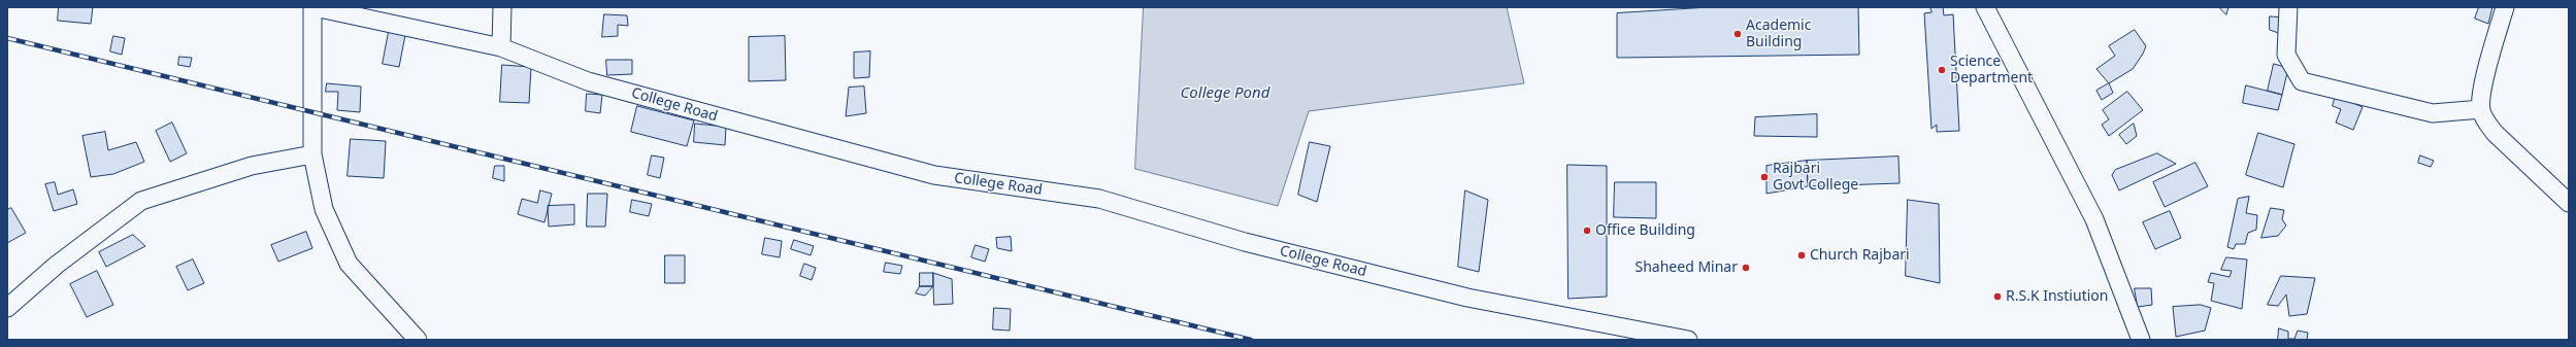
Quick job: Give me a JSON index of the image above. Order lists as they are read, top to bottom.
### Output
{
  "streets": {
    "street": ["College Road"]
  },
  "water": ["College Pond"],
  "places": [
    "Academic Building",
    "Science Department",
    "Rajbari Govt College",
    "Office Building",
    "Church Rajbari",
    "Shaheed Minar",
    "R.S.K Instiution"
  ]
}
